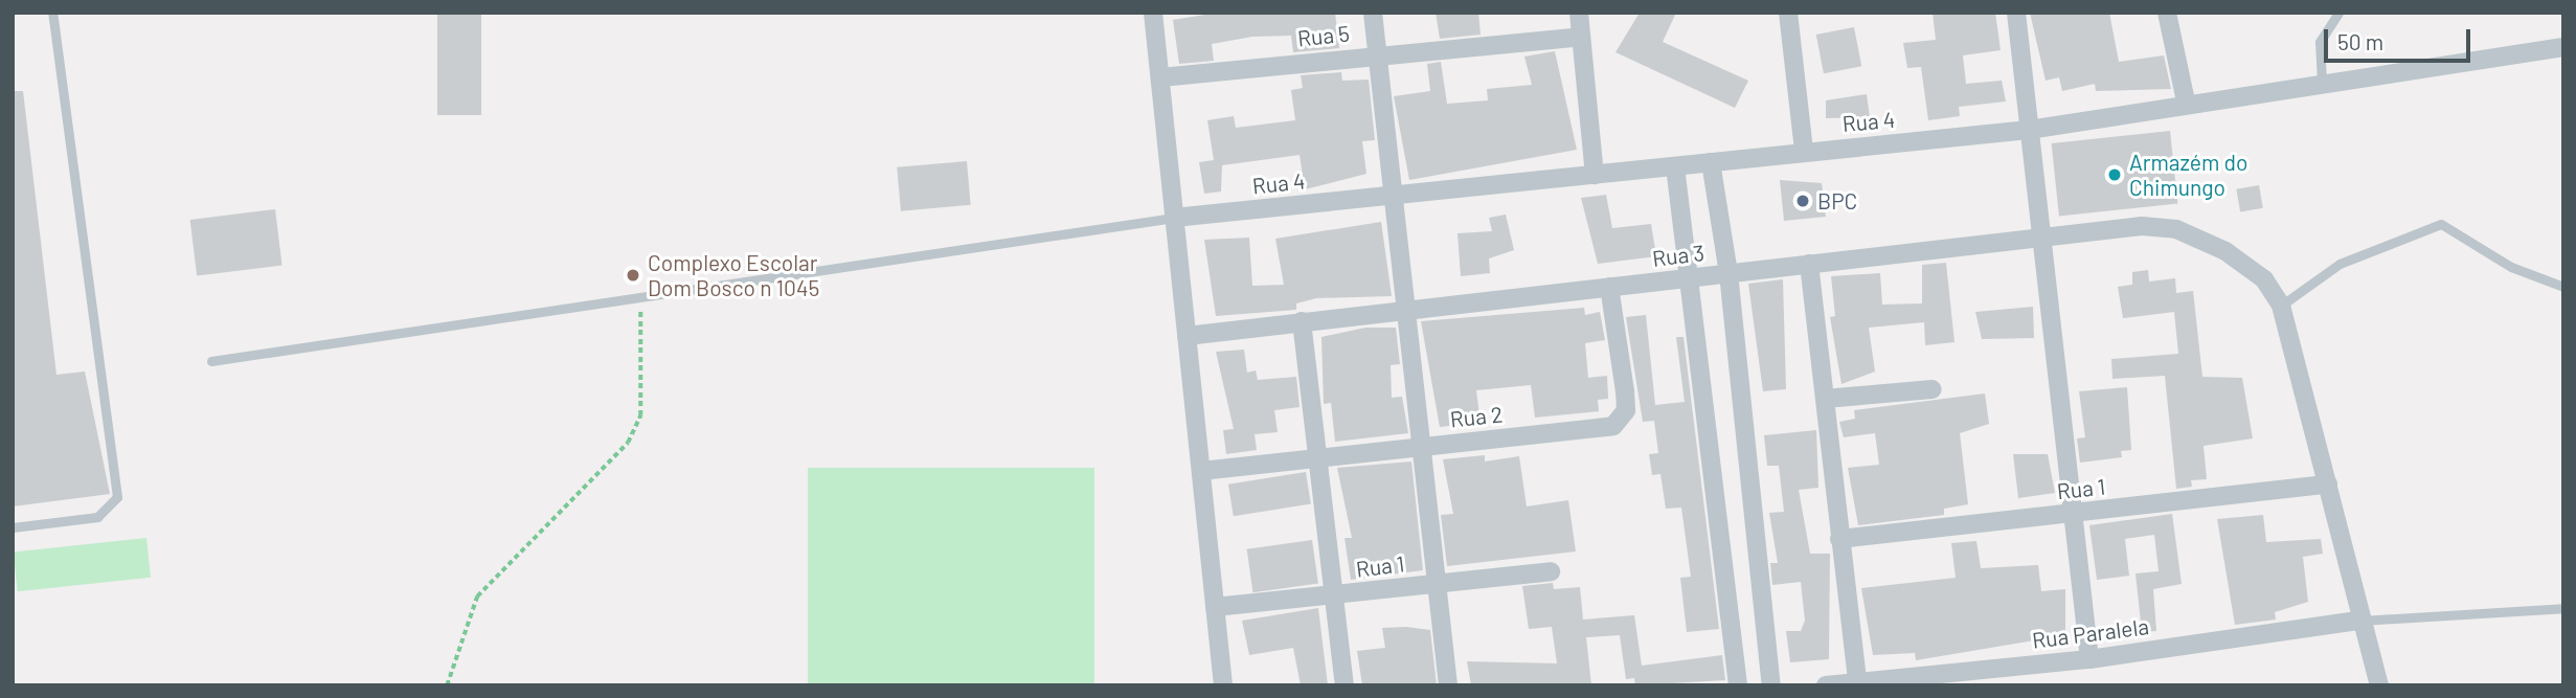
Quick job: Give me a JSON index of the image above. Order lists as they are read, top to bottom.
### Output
{
  "streets": {
    "street": [
      "Rua 5",
      "Rua 4",
      "Rua 3",
      "Rua 2",
      "Rua 1",
      "Rua Paralela"
    ]
  },
  "crossings": [
    ["Rua 3", "Rua 2"]
  ],
  "places": ["Armazém do Chimungo", "BPC", "Complexo Escolar Dom Bosco n 1045"],
  "scale_bar": "50 m"
}
